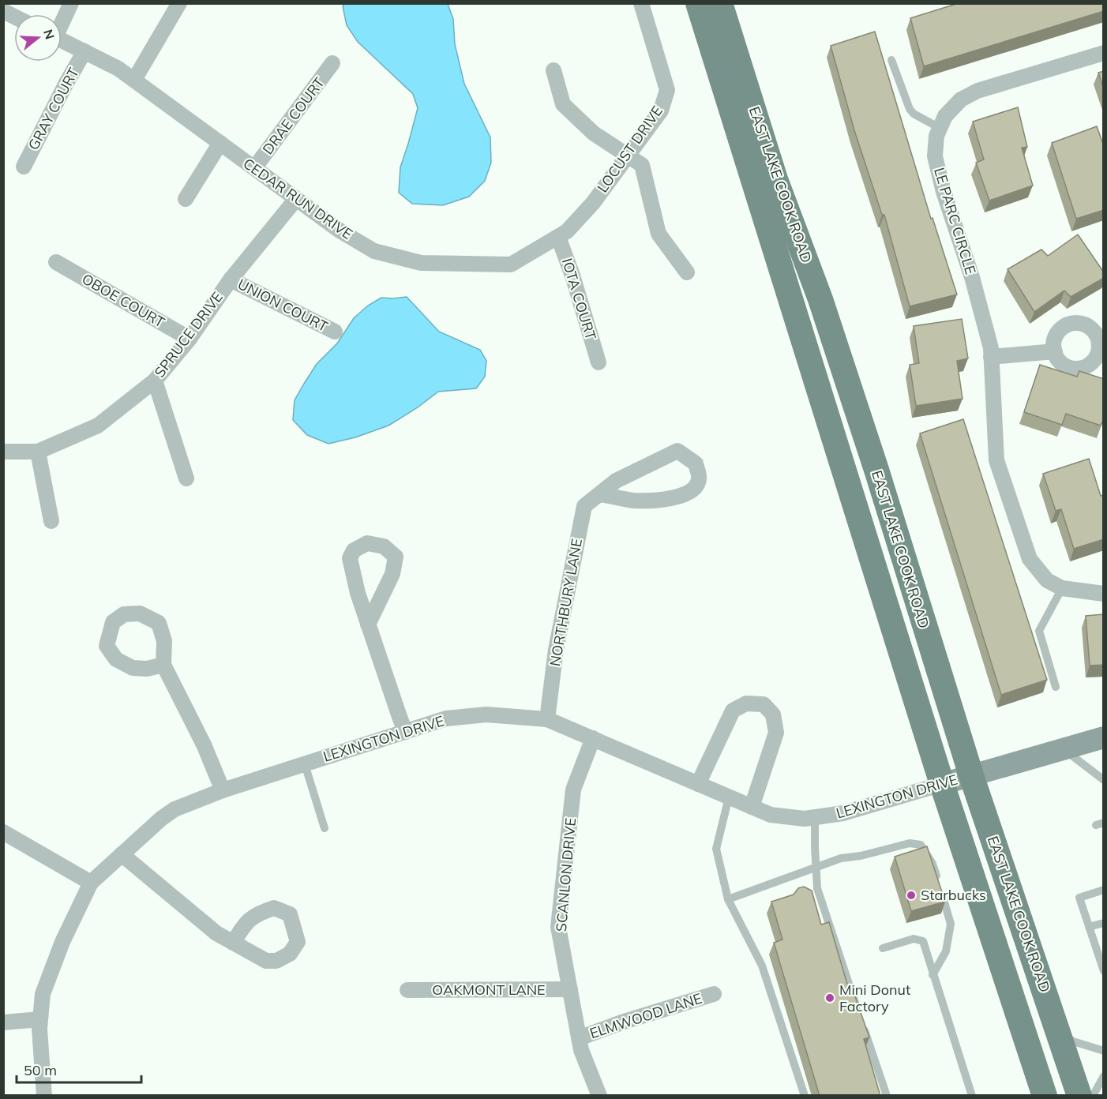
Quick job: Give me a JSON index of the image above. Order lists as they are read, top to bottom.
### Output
{
  "streets": {
    "main road": ["EAST LAKE COOK ROAD"],
    "street": [
      "GRAY COURT",
      "DRAE COURT",
      "LOCUST DRIVE",
      "CEDAR RUN DRIVE",
      "LE PARC CIRCLE",
      "IOTA COURT",
      "OBOE COURT",
      "UNION COURT",
      "SPRUCE DRIVE",
      "NORTHBURY LANE",
      "LEXINGTON DRIVE",
      "SCANLON DRIVE",
      "OAKMONT LANE",
      "ELMWOOD LANE"
    ]
  },
  "crossings": [
    ["GRAY COURT", "CEDAR RUN DRIVE"],
    ["DRAE COURT", "CEDAR RUN DRIVE"],
    ["LOCUST DRIVE", "CEDAR RUN DRIVE"],
    ["LOCUST DRIVE", "IOTA COURT"],
    ["EAST LAKE COOK ROAD", "LEXINGTON DRIVE"],
    ["CEDAR RUN DRIVE", "IOTA COURT"],
    ["CEDAR RUN DRIVE", "SPRUCE DRIVE"],
    ["OBOE COURT", "SPRUCE DRIVE"],
    ["UNION COURT", "SPRUCE DRIVE"],
    ["NORTHBURY LANE", "LEXINGTON DRIVE"],
    ["LEXINGTON DRIVE", "SCANLON DRIVE"],
    ["SCANLON DRIVE", "OAKMONT LANE"],
    ["SCANLON DRIVE", "ELMWOOD LANE"]
  ],
  "places": ["Starbucks", "Mini Donut Factory"],
  "scale_bar": "50 m",
  "north": "right"
}
